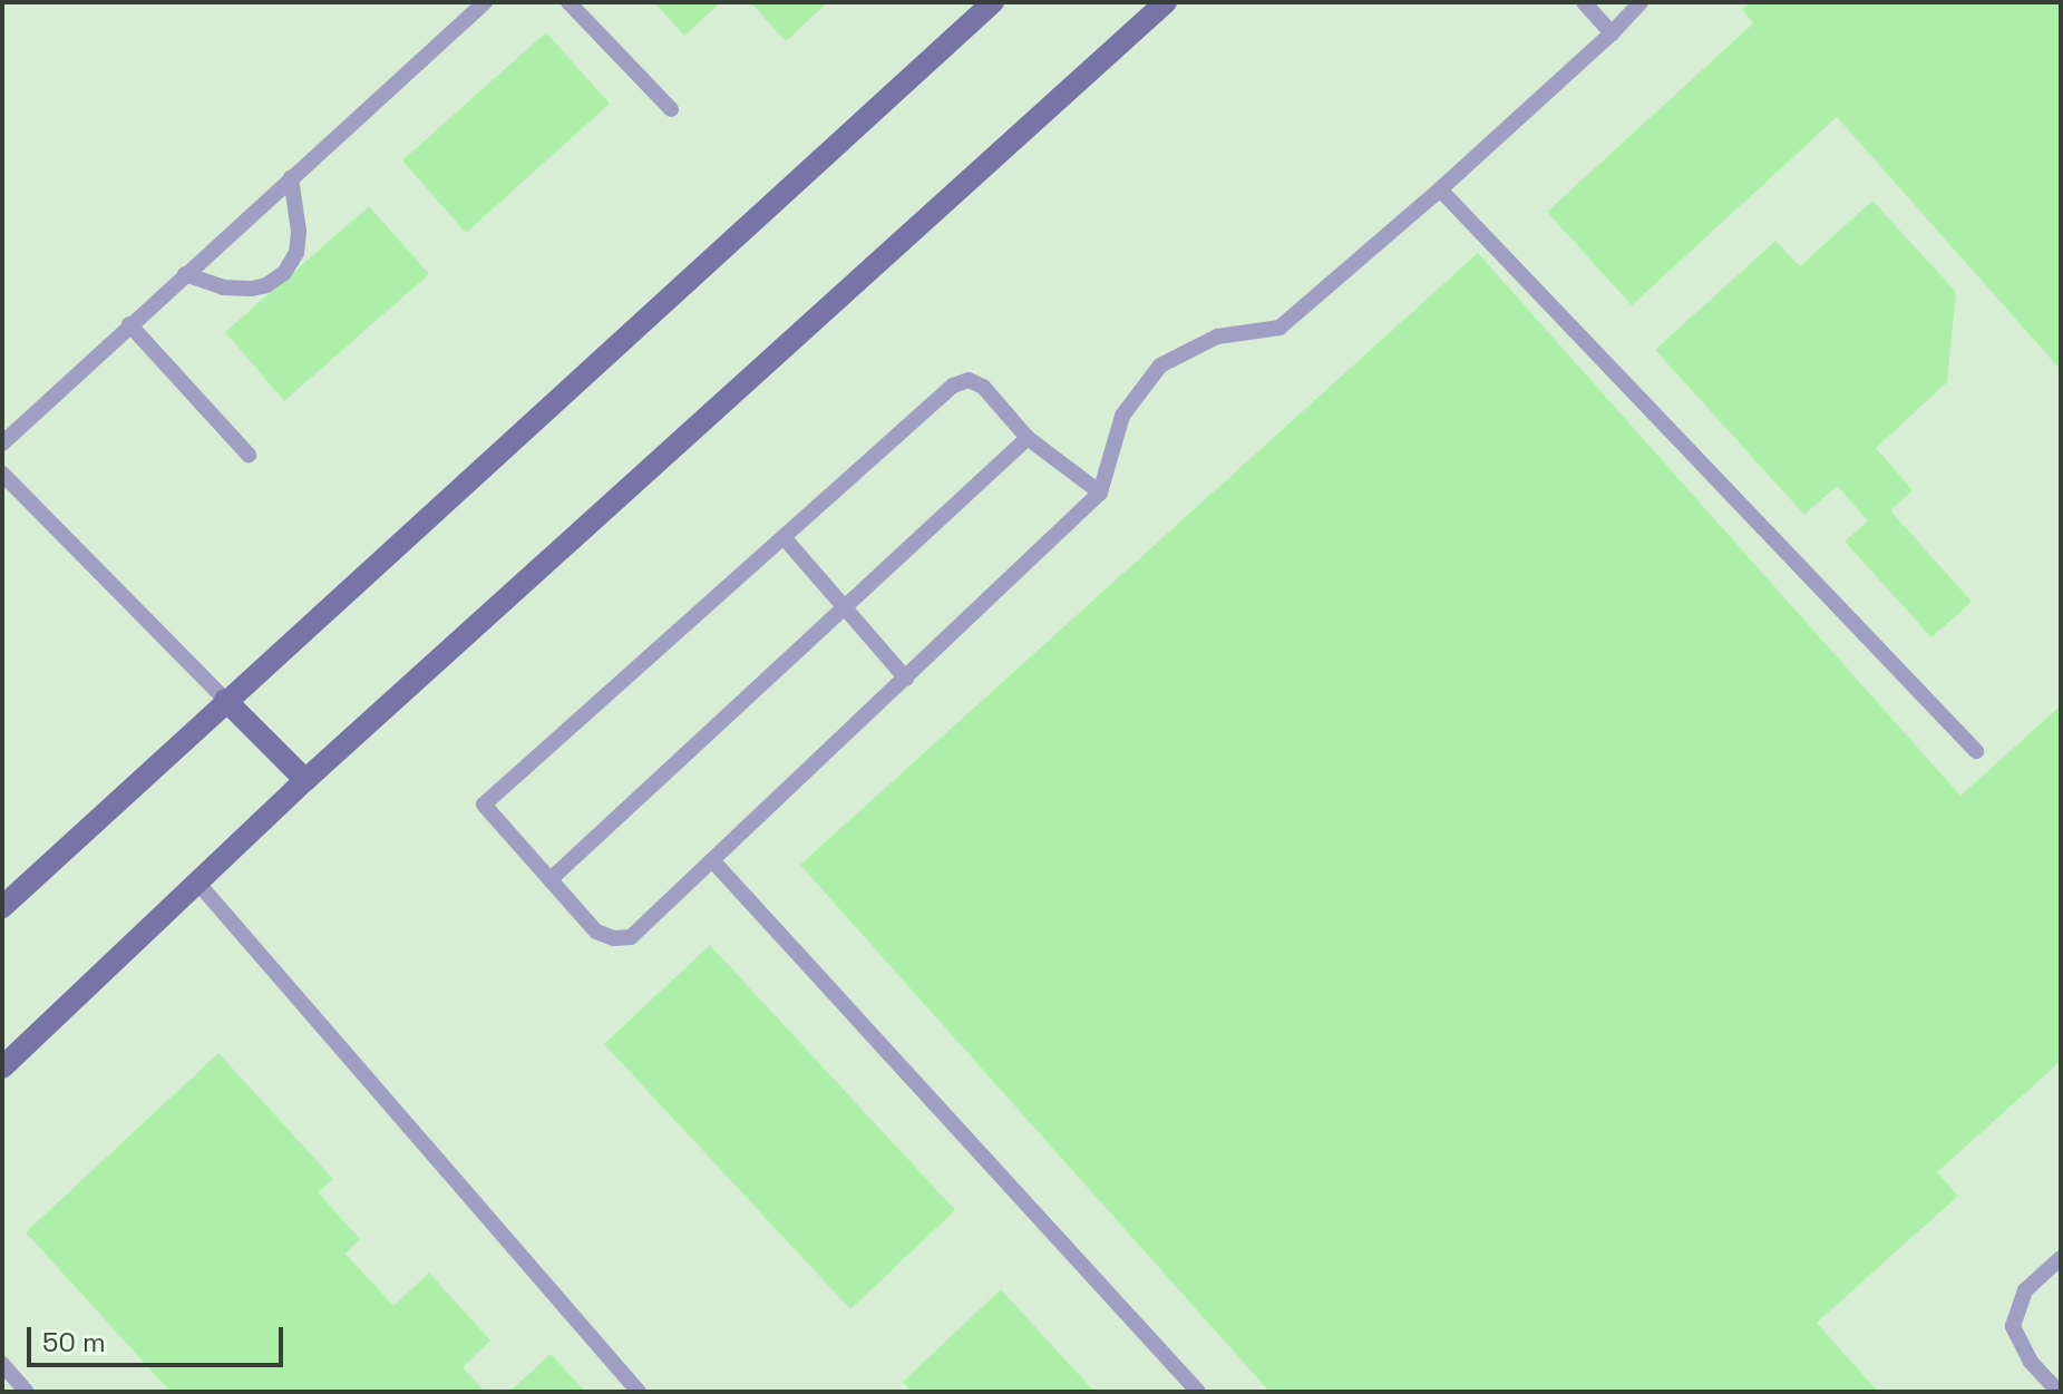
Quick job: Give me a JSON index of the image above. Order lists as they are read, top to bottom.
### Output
{
  "scale_bar": "50 m"
}
